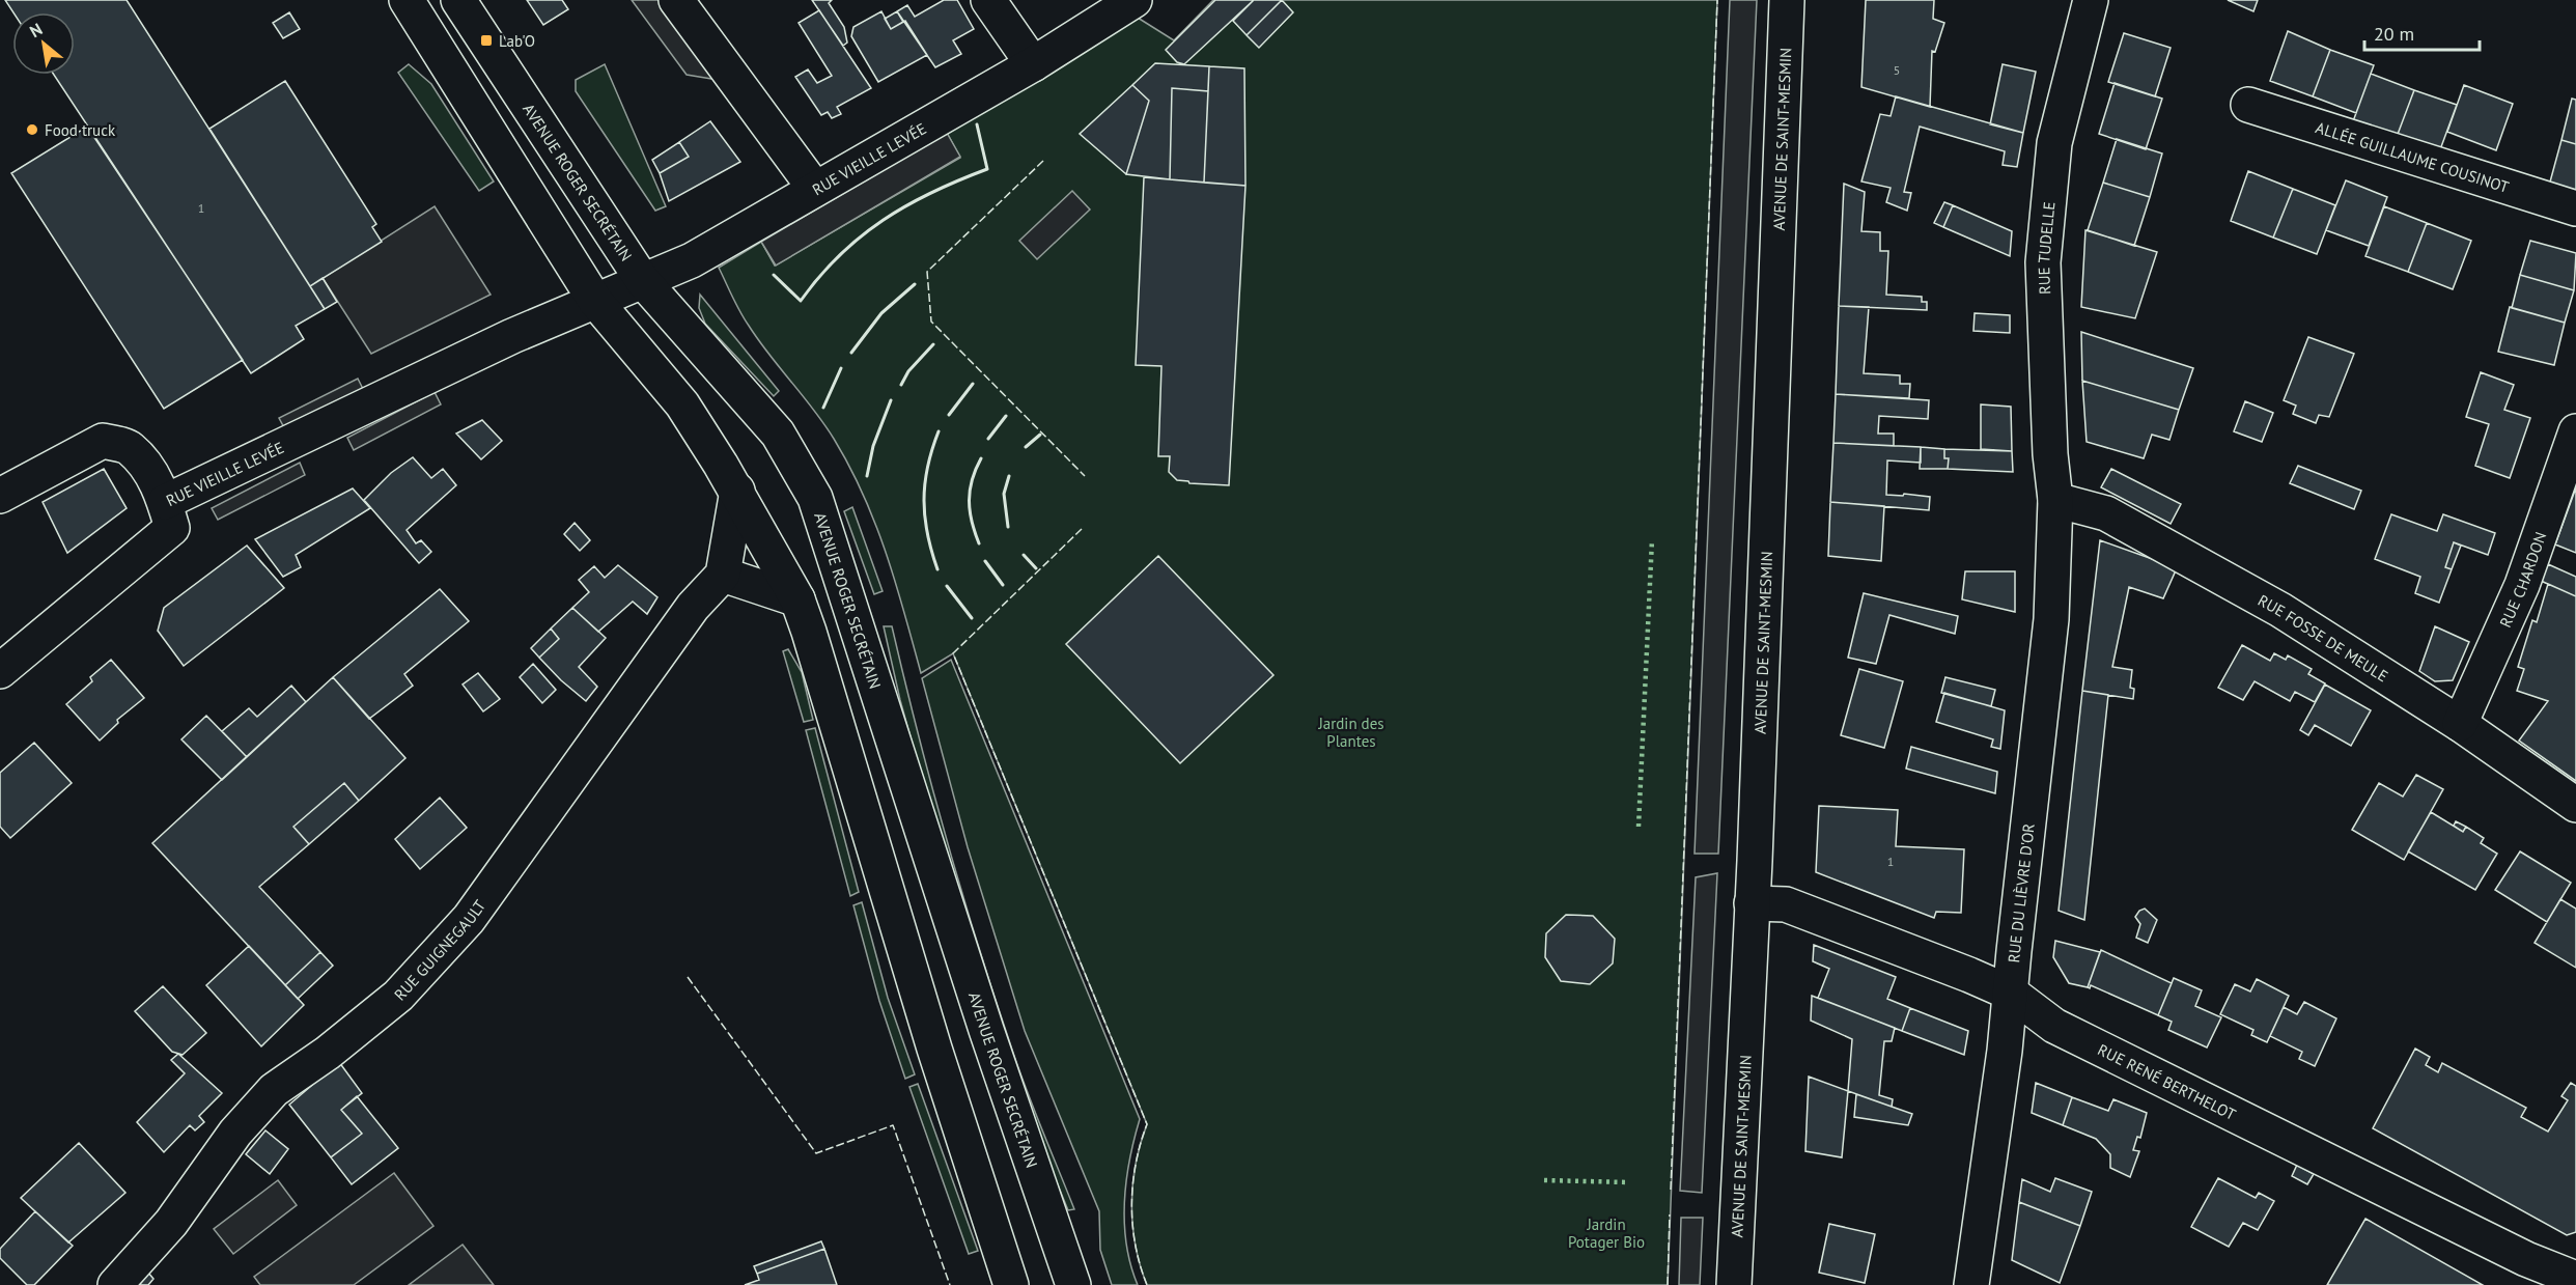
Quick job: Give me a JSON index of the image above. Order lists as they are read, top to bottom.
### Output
{
  "streets": {
    "street": [
      "AVENUE DE SAINT-MESMIN",
      "ALLÉE GUILLAUME COUSINOT",
      "RUE VIEILLE LEVÉE",
      "AVENUE ROGER SECRÉTAIN",
      "RUE TUDELLE",
      "RUE CHARDON",
      "RUE FOSSE DE MEULE",
      "RUE DU LIÈVRE D'OR",
      "RUE GUIGNEGAULT",
      "RUE RENÉ BERTHELOT"
    ]
  },
  "crossings": [
    ["AVENUE DE SAINT-MESMIN", "RUE RENÉ BERTHELOT"],
    ["RUE VIEILLE LEVÉE", "AVENUE ROGER SECRÉTAIN"],
    ["RUE TUDELLE", "RUE FOSSE DE MEULE"],
    ["RUE TUDELLE", "RUE DU LIÈVRE D'OR"],
    ["RUE CHARDON", "RUE FOSSE DE MEULE"],
    ["RUE FOSSE DE MEULE", "RUE DU LIÈVRE D'OR"],
    ["RUE DU LIÈVRE D'OR", "RUE RENÉ BERTHELOT"]
  ],
  "parks": ["Jardin des Plantes", "Jardin Potager Bio"],
  "places": {
    "transit": ["Lab'O"],
    "other": ["Food truck"]
  },
  "house_numbers": ["5", "1", "1"],
  "scale_bar": "20 m",
  "north": "top left"
}
